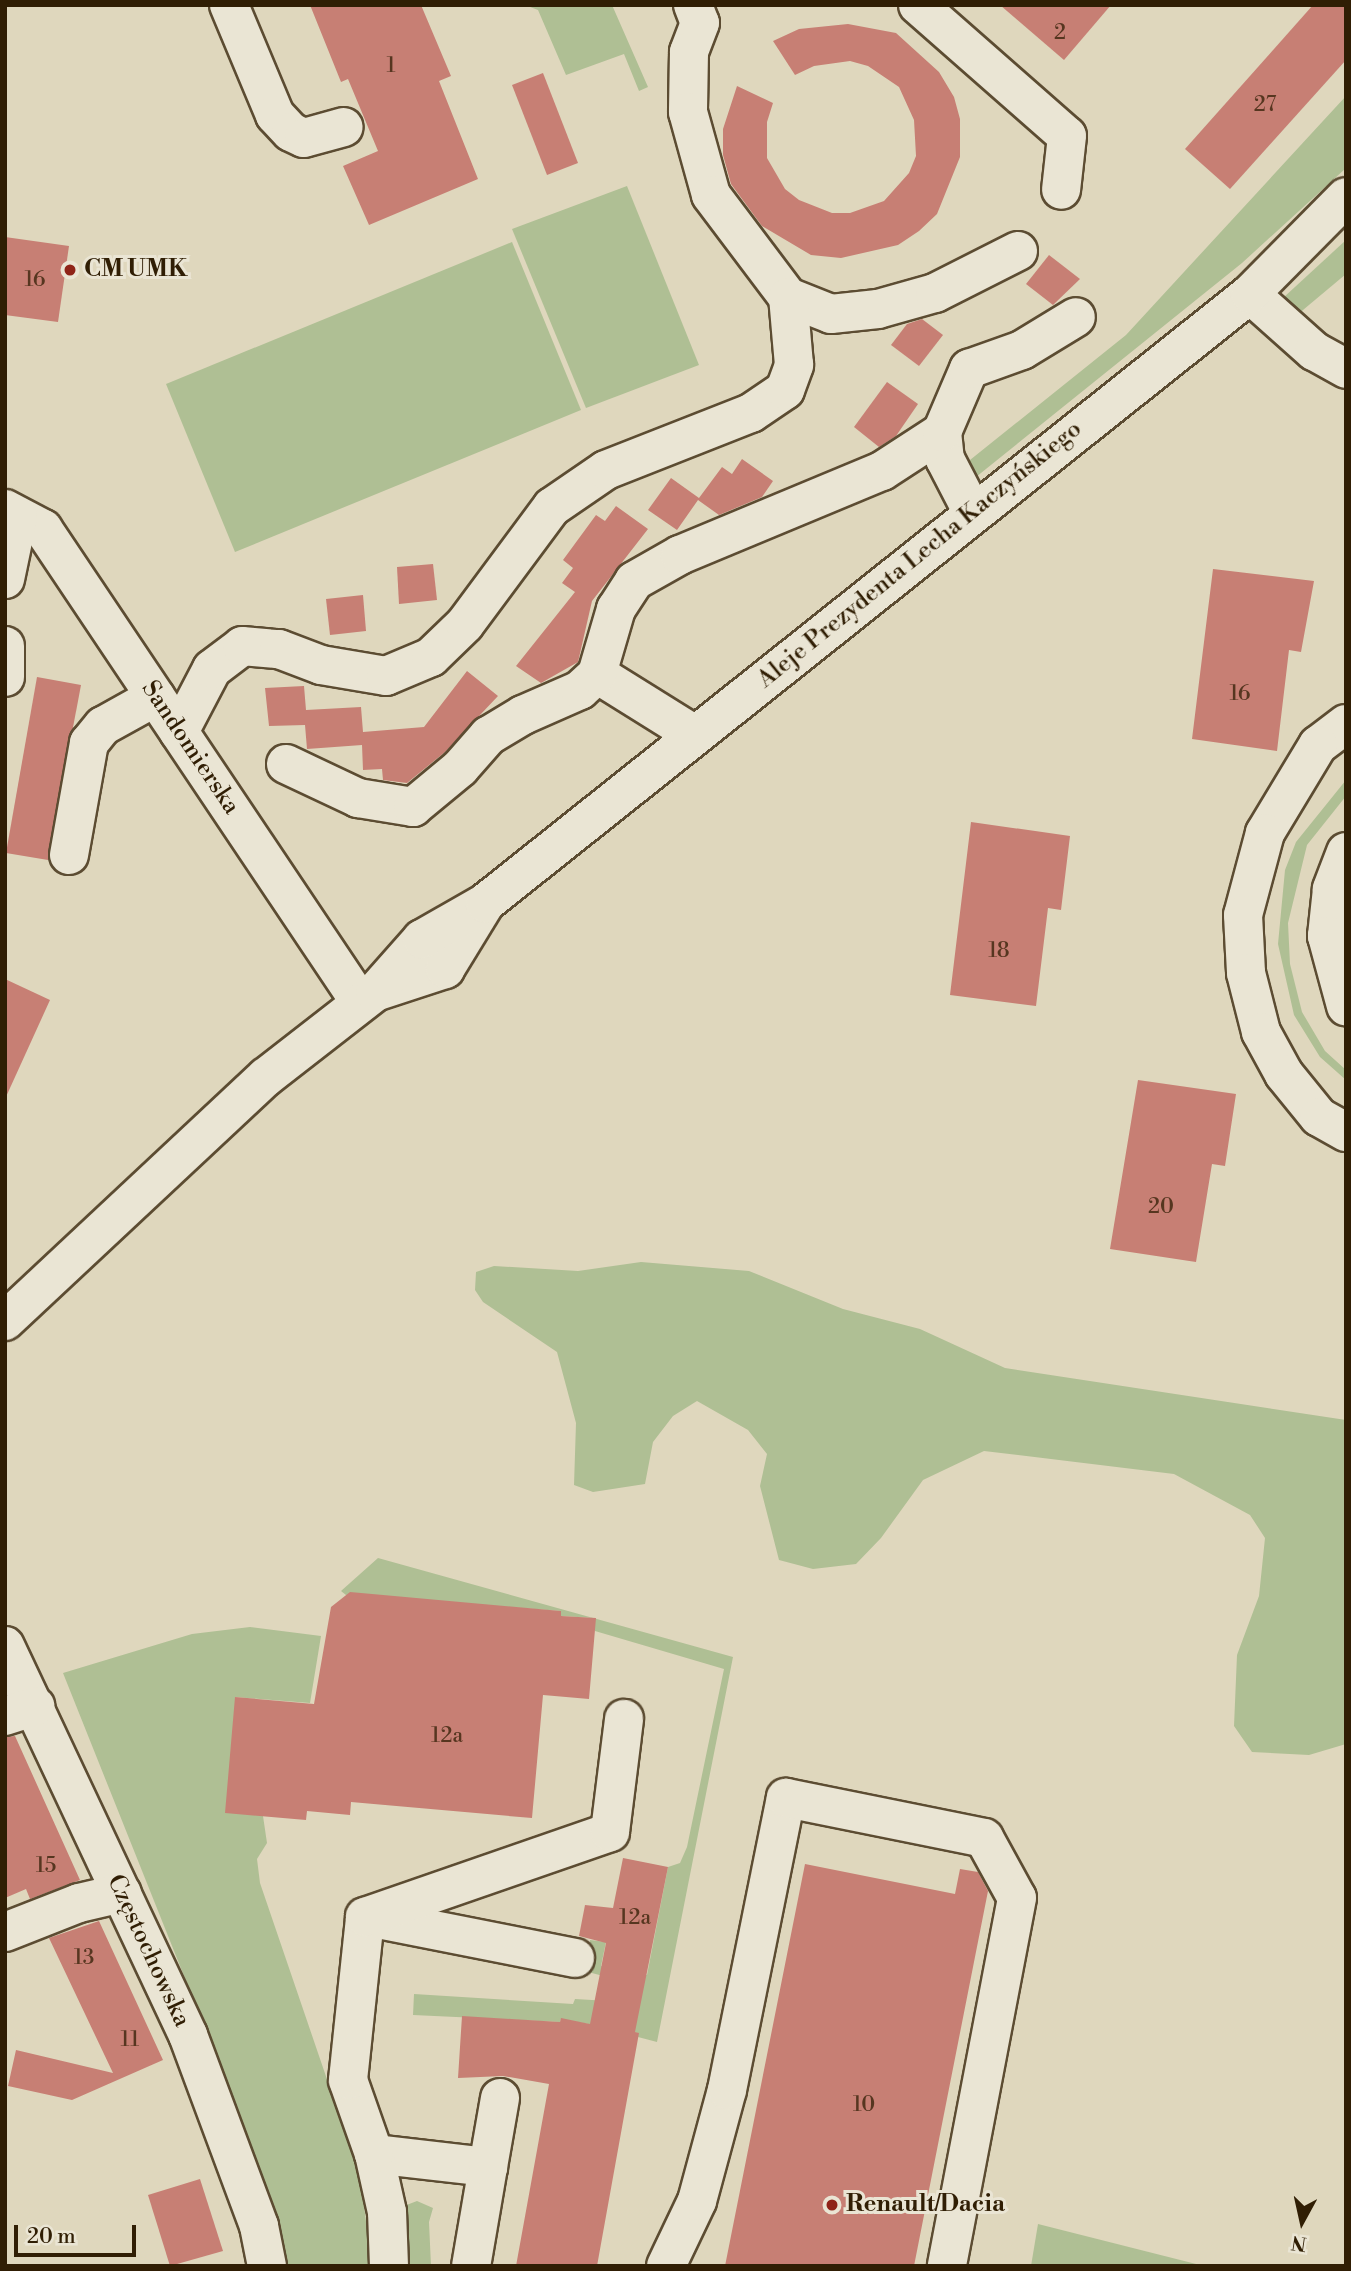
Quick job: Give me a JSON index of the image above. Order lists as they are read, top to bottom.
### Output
{
  "streets": {
    "street": ["Aleje Prezydenta Lecha Kaczyńskiego", "Sandomierska", "Częstochowska"]
  },
  "crossings": [
    ["Aleje Prezydenta Lecha Kaczyńskiego", "Sandomierska"]
  ],
  "places": ["CM UMK", "Renault/Dacia"],
  "house_numbers": [
    "2",
    "1",
    "27",
    "16",
    "16",
    "18",
    "20",
    "12a",
    "15",
    "12a",
    "13",
    "11",
    "10"
  ],
  "scale_bar": "20 m",
  "north": "bottom"
}
